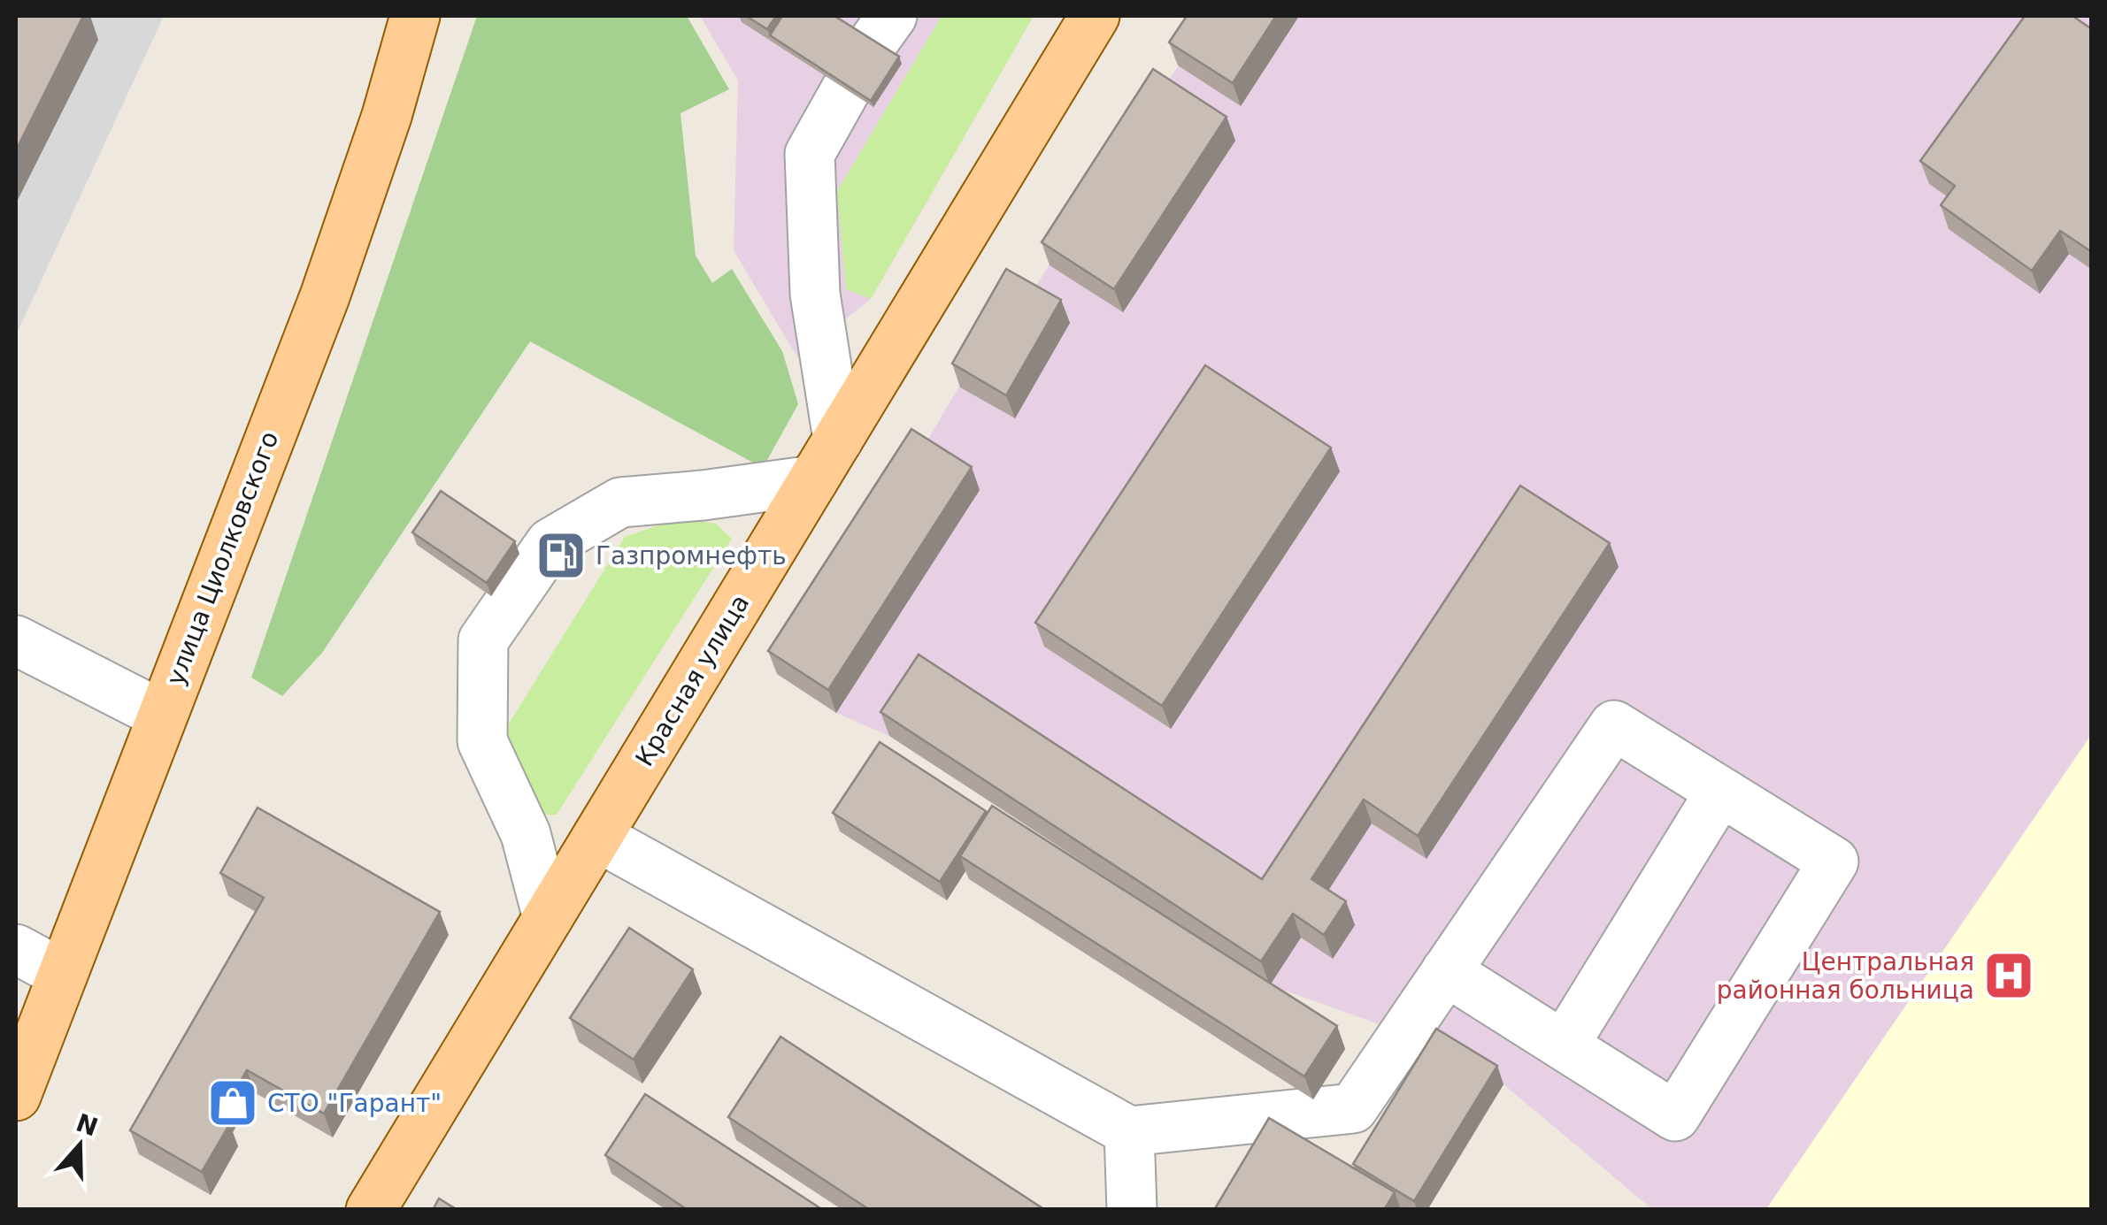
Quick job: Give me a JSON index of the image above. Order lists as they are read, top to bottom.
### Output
{
  "streets": {
    "main road": ["улица Циолковского", "Красная улица"]
  },
  "places": {
    "fuel station": ["Газпромнефть"],
    "hospital": ["Центральная районная больница"],
    "shop": ["СТО \"Гарант\""]
  },
  "north": "top"
}
